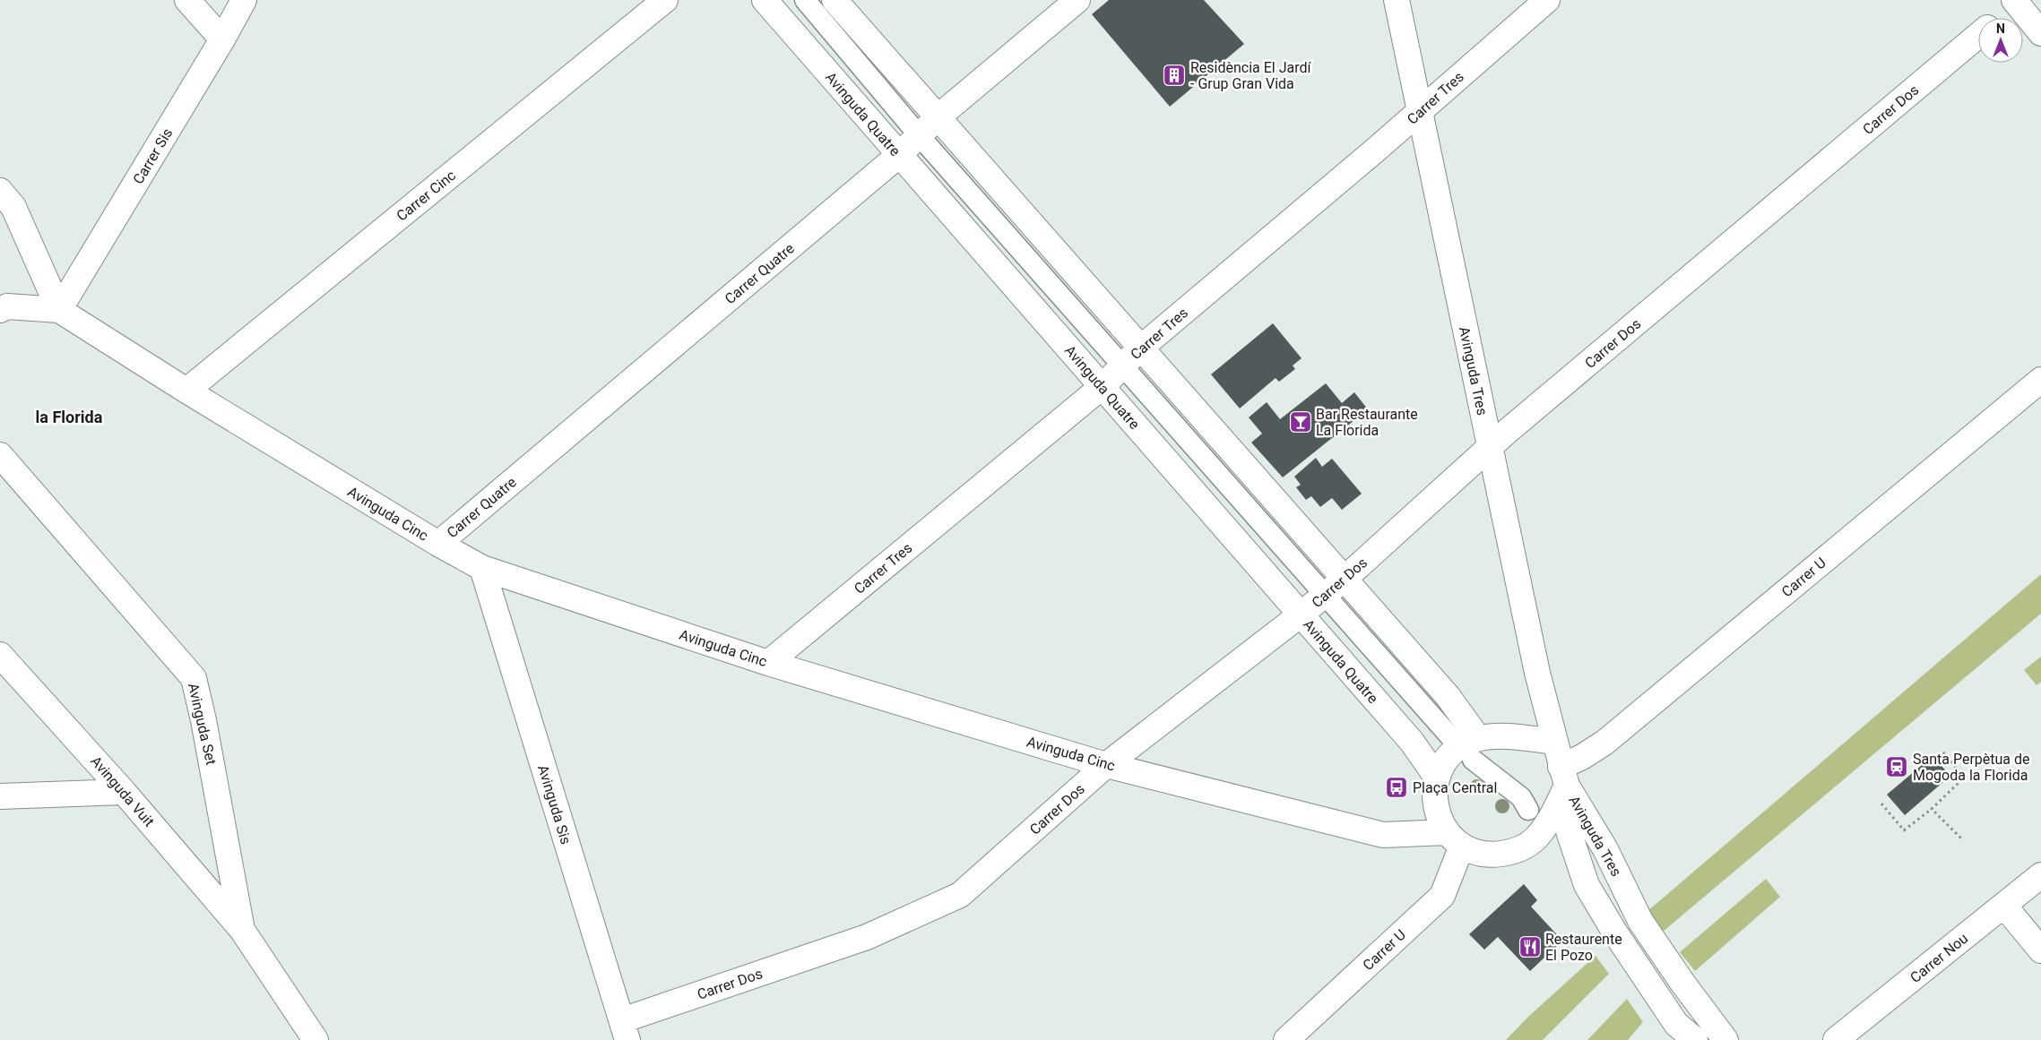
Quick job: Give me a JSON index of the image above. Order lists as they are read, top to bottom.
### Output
{
  "streets": {
    "street": [
      "Carrer Tres",
      "Carrer Dos",
      "Avinguda Quatre",
      "Carrer Sis",
      "Carrer Cinc",
      "Carrer Quatre",
      "Avinguda Tres",
      "Avinguda Cinc",
      "Carrer U",
      "Avinguda Set",
      "Avinguda Vuit",
      "Avinguda Sis",
      "Carrer Nou"
    ]
  },
  "crossings": [
    ["Carrer Tres", "Avinguda Quatre"],
    ["Carrer Tres", "Avinguda Tres"],
    ["Carrer Tres", "Avinguda Cinc"],
    ["Carrer Dos", "Avinguda Quatre"],
    ["Carrer Dos", "Avinguda Tres"],
    ["Carrer Dos", "Avinguda Cinc"],
    ["Carrer Dos", "Avinguda Sis"],
    ["Avinguda Quatre", "Carrer Quatre"],
    ["Avinguda Quatre", "Avinguda Tres"],
    ["Avinguda Quatre", "Avinguda Cinc"],
    ["Avinguda Quatre", "Carrer U"],
    ["Carrer Sis", "Avinguda Cinc"],
    ["Carrer Cinc", "Avinguda Cinc"],
    ["Carrer Quatre", "Avinguda Cinc"],
    ["Avinguda Tres", "Avinguda Cinc"],
    ["Avinguda Tres", "Carrer U"],
    ["Avinguda Cinc", "Carrer U"],
    ["Avinguda Cinc", "Avinguda Sis"],
    ["Avinguda Set", "Avinguda Vuit"]
  ],
  "districts": ["la Florida"],
  "places": {
    "building": ["Residència El Jardí - Grup Gran Vida"],
    "bar": ["Bar Restaurante La Florida"],
    "station": ["Santa Perpètua de Mogoda la Florida"],
    "bus stop": ["Plaça Central"],
    "restaurant": ["Restaurente El Pozo"]
  },
  "north": "top"
}
